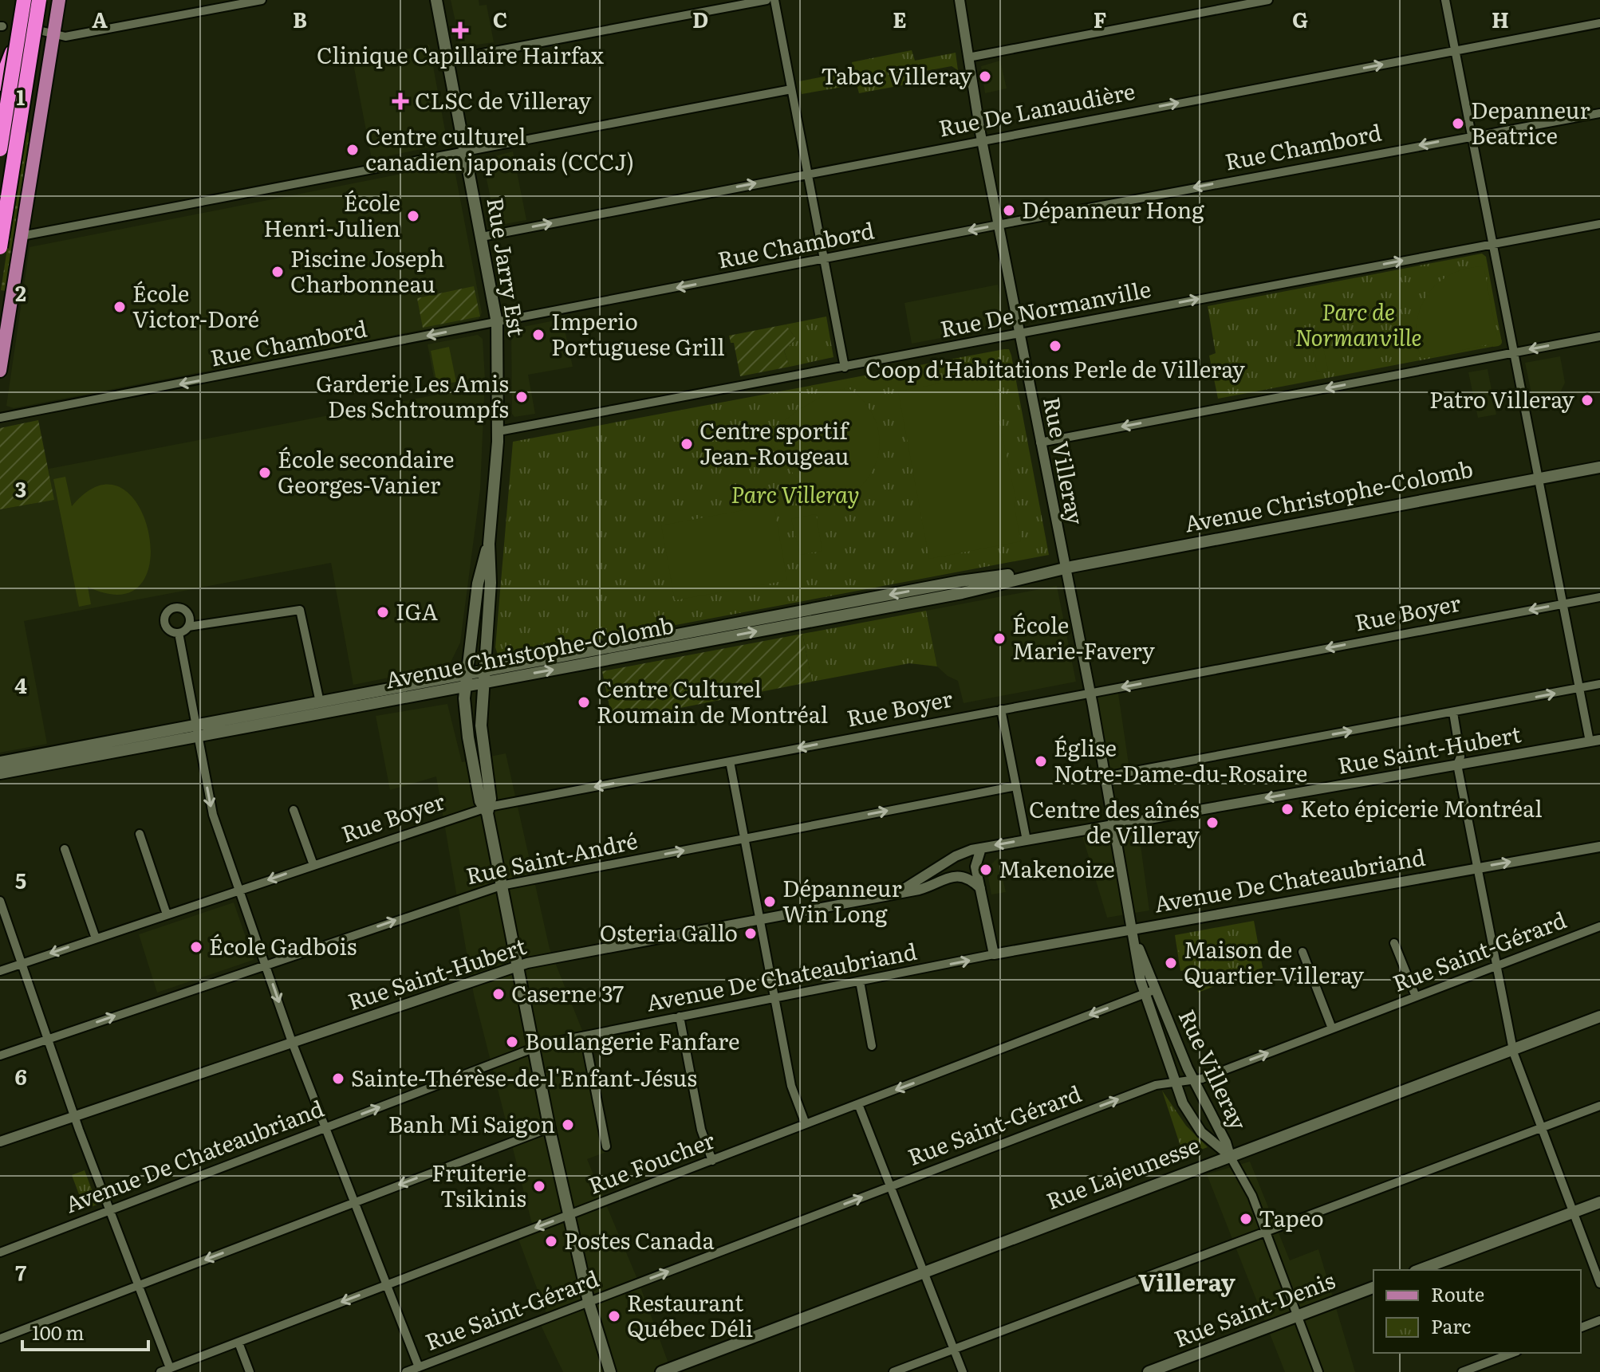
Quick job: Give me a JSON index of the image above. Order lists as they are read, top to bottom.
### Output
{
  "streets": {
    "main road": [
      "Rue Jarry Est",
      "Avenue Christophe-Colomb",
      "Rue Lajeunesse",
      "Rue Saint-Denis"
    ],
    "street": [
      "Rue De Lanaudière",
      "Rue Chambord",
      "Rue De Normanville",
      "Rue Villeray",
      "Rue Boyer",
      "Rue Saint-Hubert",
      "Rue Saint-André",
      "Avenue De Chateaubriand",
      "Rue Saint-Gérard",
      "Rue Foucher"
    ]
  },
  "crossings": [
    ["Rue De Lanaudière", "Rue Jarry Est"],
    ["Rue De Lanaudière", "Rue Villeray"],
    ["Rue Chambord", "Rue Jarry Est"],
    ["Rue Chambord", "Rue Villeray"],
    ["Rue Jarry Est", "Rue De Normanville"],
    ["Rue Jarry Est", "Avenue Christophe-Colomb"],
    ["Rue Jarry Est", "Rue Boyer"],
    ["Rue Jarry Est", "Rue Saint-Hubert"],
    ["Rue Jarry Est", "Rue Saint-André"],
    ["Rue Jarry Est", "Avenue De Chateaubriand"],
    ["Rue Jarry Est", "Rue Saint-Gérard"],
    ["Rue Jarry Est", "Rue Foucher"],
    ["Rue De Normanville", "Rue Villeray"],
    ["Rue Villeray", "Avenue Christophe-Colomb"],
    ["Rue Villeray", "Rue Boyer"],
    ["Rue Villeray", "Rue Saint-Hubert"],
    ["Rue Villeray", "Avenue De Chateaubriand"],
    ["Rue Villeray", "Rue Saint-Gérard"],
    ["Rue Villeray", "Rue Foucher"],
    ["Rue Villeray", "Rue Lajeunesse"],
    ["Rue Villeray", "Rue Saint-Denis"]
  ],
  "one_way": [
    "Rue De Lanaudière",
    "Rue Chambord",
    "Rue De Normanville",
    "Rue Boyer",
    "Rue Saint-André",
    "Rue Saint-Gérard",
    "Rue Foucher"
  ],
  "districts": ["Villeray"],
  "parks": ["Parc de Normanville", "Parc Villeray"],
  "places": {
    "health": ["Clinique Capillaire Hairfax", "CLSC de Villeray"],
    "other": [
      "Tabac Villeray",
      "Depanneur Beatrice",
      "Centre culturel canadien japonais (CCCJ)",
      "Dépanneur Hong",
      "École Henri-Julien",
      "Piscine Joseph Charbonneau",
      "École Victor-Doré",
      "Imperio Portuguese Grill",
      "Coop d'Habitations Perle de Villeray",
      "Garderie Les Amis Des Schtroumpfs",
      "Patro Villeray",
      "Centre sportif Jean-Rougeau",
      "École secondaire Georges-Vanier",
      "IGA",
      "École Marie-Favery",
      "Centre Culturel Roumain de Montréal",
      "Église Notre-Dame-du-Rosaire",
      "Keto épicerie Montréal",
      "Centre des aînés de Villeray",
      "Makenoize",
      "Dépanneur Win Long",
      "Osteria Gallo",
      "École Gadbois",
      "Maison de Quartier Villeray",
      "Caserne 37",
      "Boulangerie Fanfare",
      "Sainte-Thérèse-de-l'Enfant-Jésus",
      "Banh Mi Saigon",
      "Fruiterie Tsikinis",
      "Tapeo",
      "Postes Canada",
      "Restaurant Québec Déli"
    ]
  },
  "legend": ["Route", "Parc"],
  "scale_bar": "100 m",
  "grid": {
    "columns": [
      "A",
      "B",
      "C",
      "D",
      "E",
      "F",
      "G",
      "H"
    ],
    "rows": [
      "1",
      "2",
      "3",
      "4",
      "5",
      "6",
      "7"
    ]
  }
}
